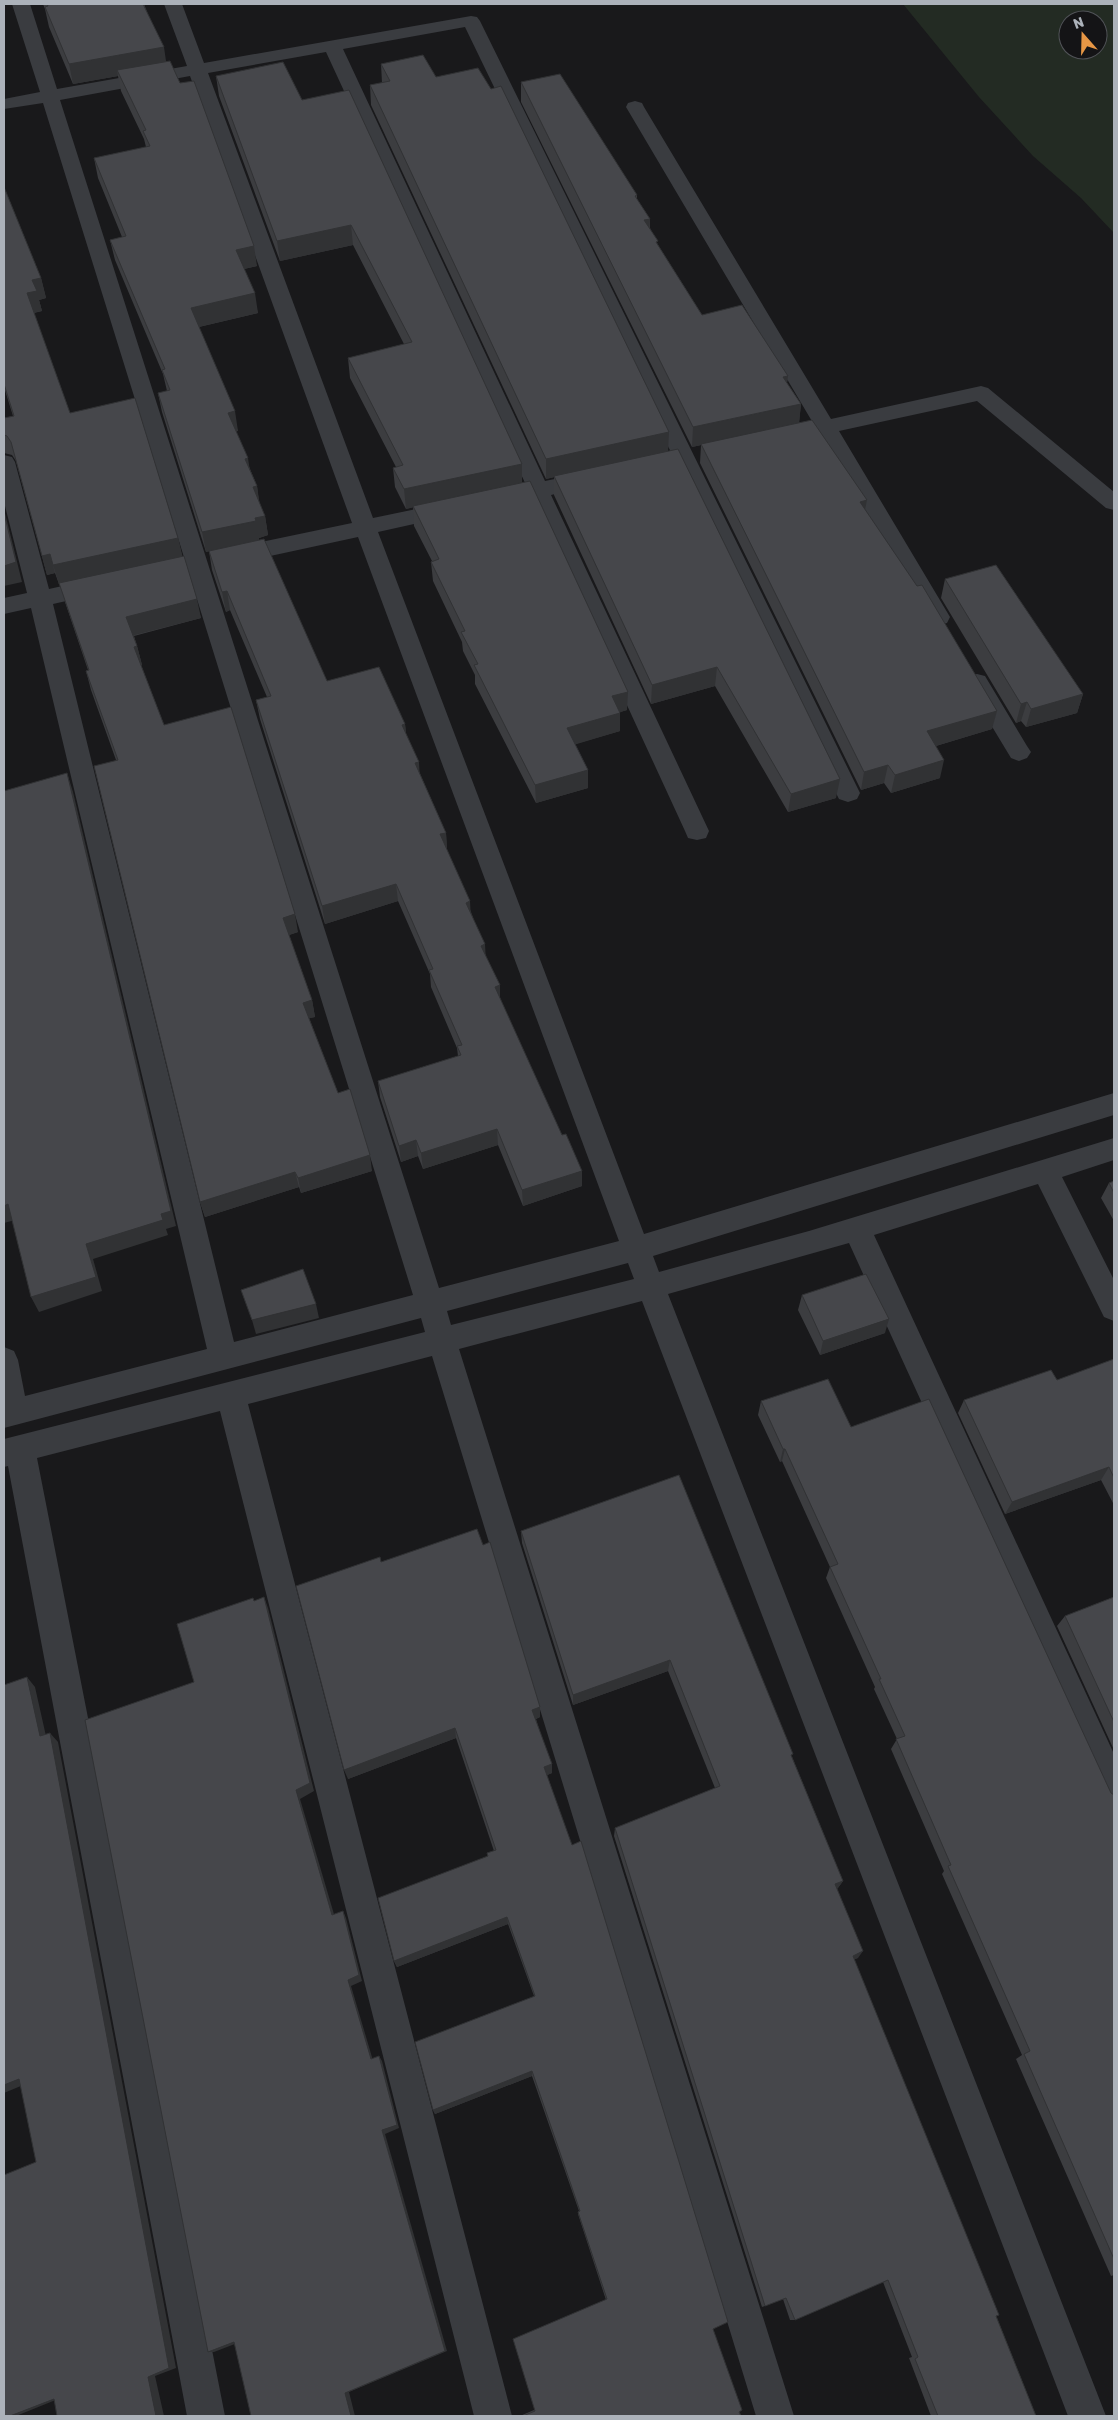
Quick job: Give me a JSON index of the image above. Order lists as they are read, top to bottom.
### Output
{
  "north": "top"
}
